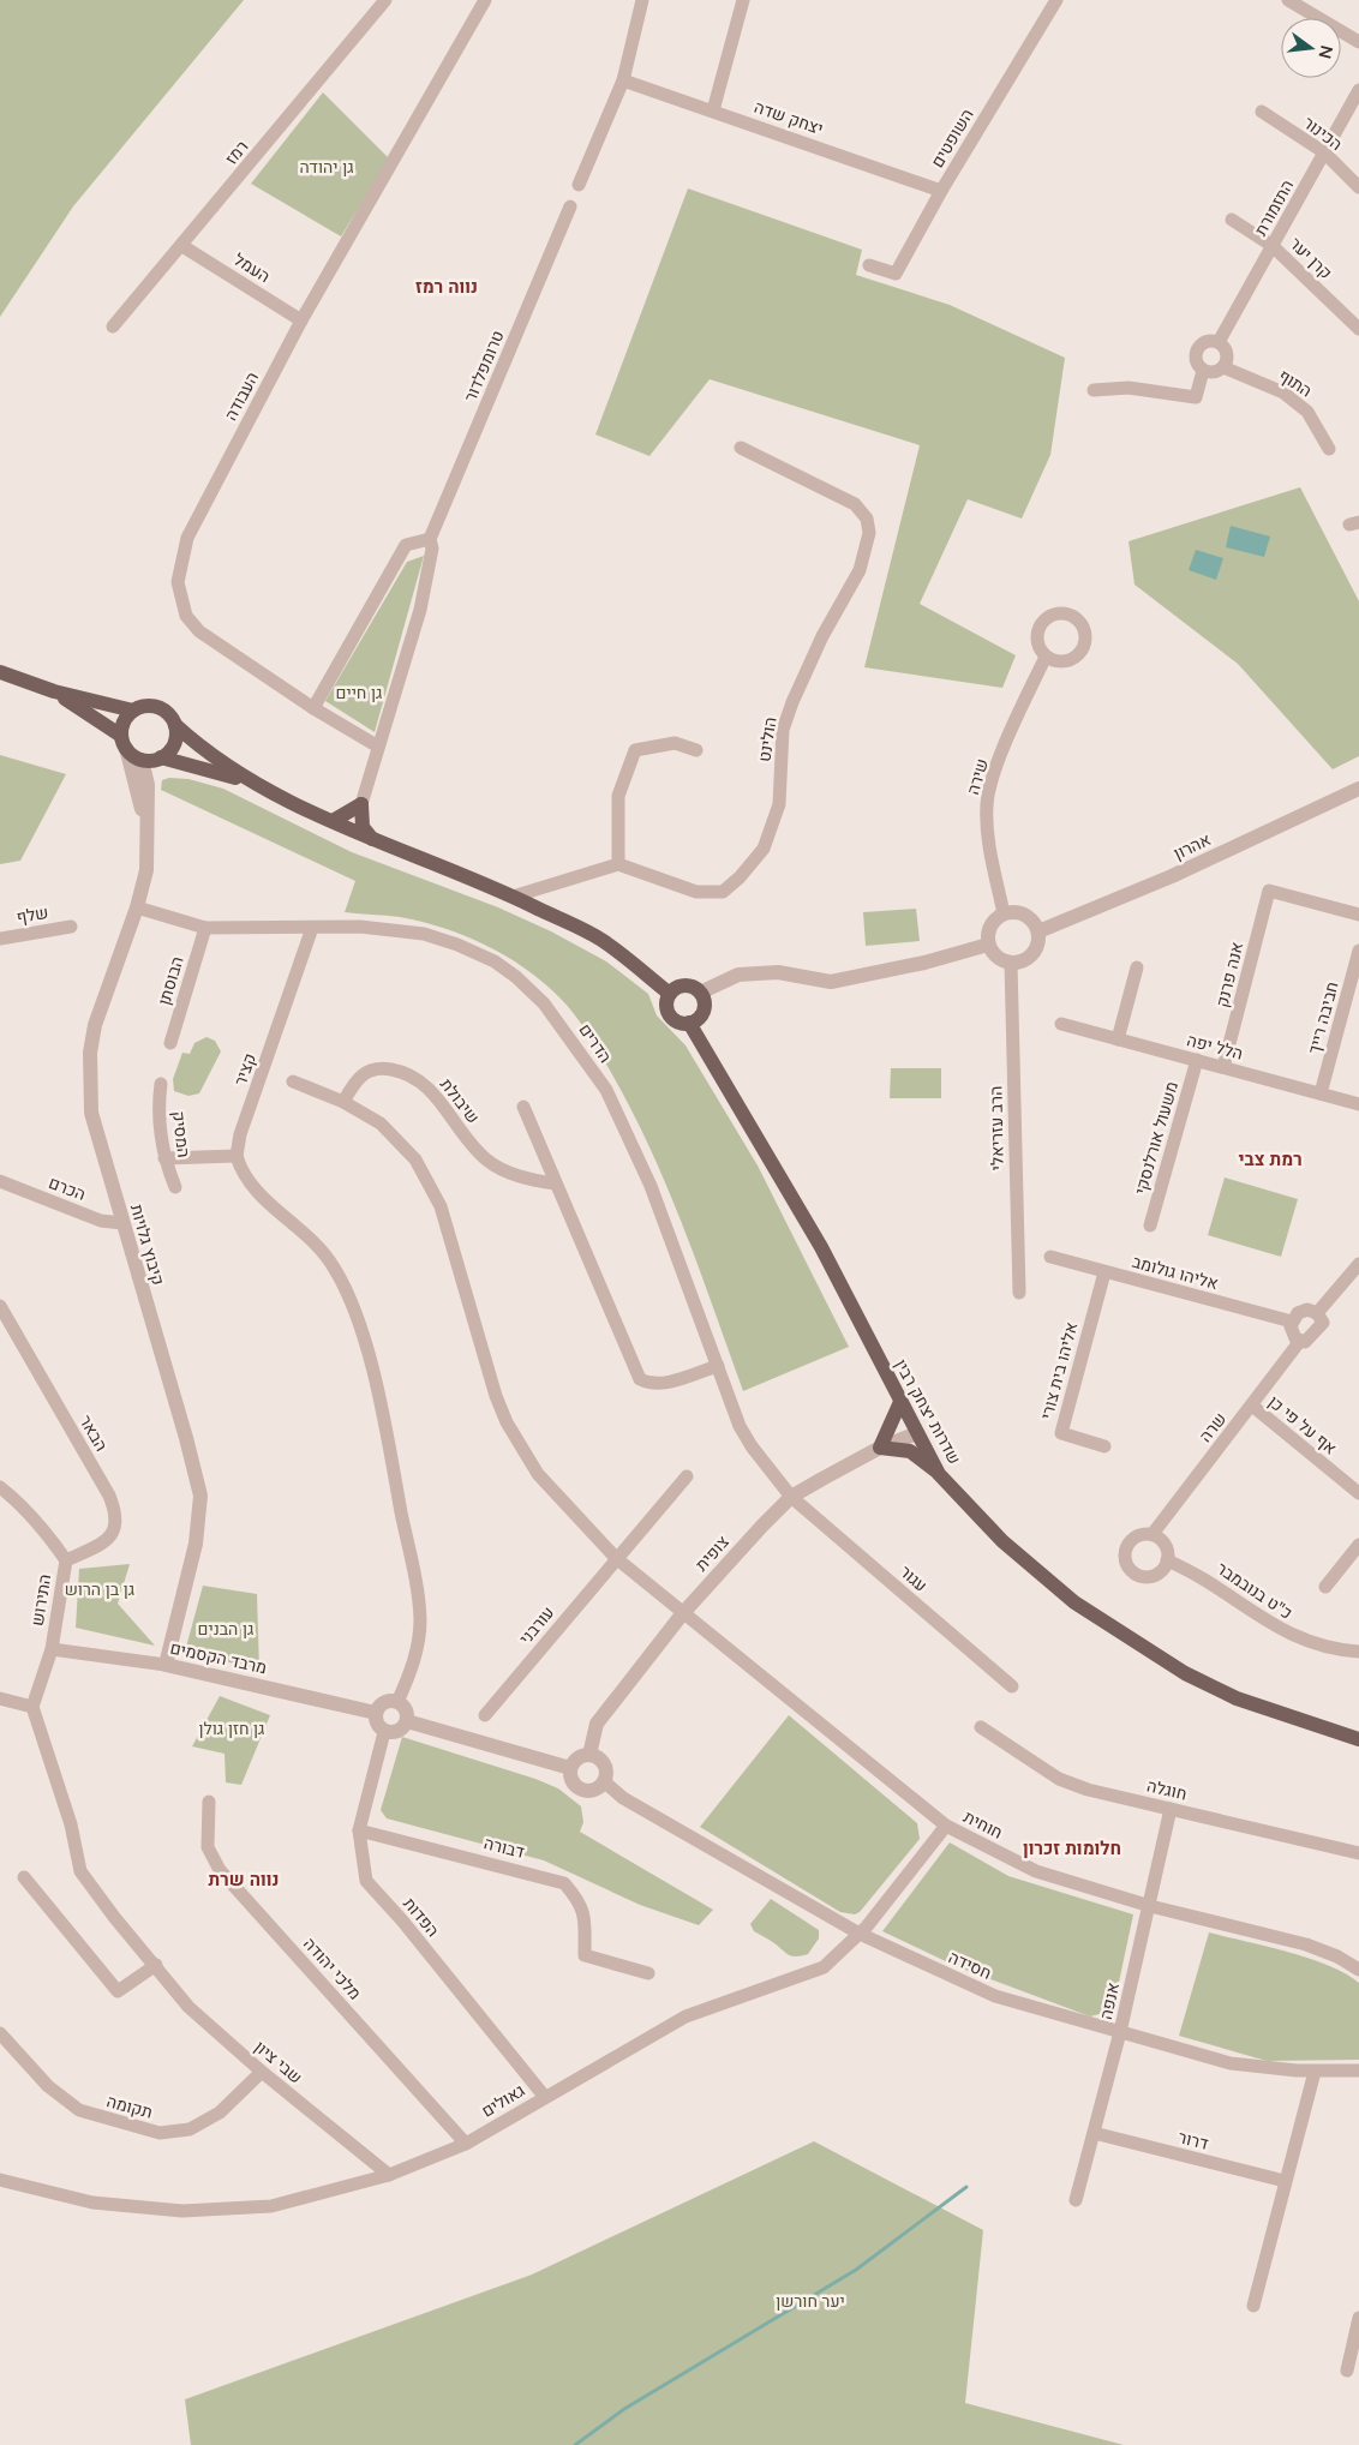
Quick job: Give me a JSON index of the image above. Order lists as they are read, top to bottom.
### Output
{
  "streets": {
    "main road": ["שדרות יצחק רבין"],
    "street": [
      "יצחק שדה",
      "הכינור",
      "השופטים",
      "רמז",
      "התזמורת",
      "קרן יער",
      "העמל",
      "טרומפלדור",
      "התוף",
      "העבודה",
      "הולינט",
      "שירה",
      "אהרון",
      "שלף",
      "אנה פרנק",
      "הבוסתן",
      "חביבה רייך",
      "הדרים",
      "הלל יפה",
      "קציר",
      "שיבולת",
      "הרב עזריאלי",
      "המסיק",
      "משעול אורלנסקי",
      "הכרם",
      "קיבוץ גלויות",
      "אליהו גולומב",
      "אליהו בית צורי",
      "אף על פי כן",
      "שרה",
      "הבאר",
      "צופית",
      "עגור",
      "כ\"ט בנובמבר",
      "התירוש",
      "עורבני",
      "מרבד הקסמים",
      "חוגלה",
      "חוחית",
      "דבורה",
      "הפדות",
      "חסידה",
      "מלכי יהודה",
      "אנפה",
      "שבי ציון",
      "גאולים",
      "תקומה",
      "דרור"
    ]
  },
  "crossings": [
    ["יצחק שדה", "השופטים"],
    ["הכינור", "התזמורת"],
    ["רמז", "העמל"],
    ["התזמורת", "קרן יער"],
    ["התזמורת", "התוף"],
    ["העמל", "העבודה"],
    ["טרומפלדור", "העבודה"],
    ["שירה", "אהרון"],
    ["שירה", "הרב עזריאלי"],
    ["אהרון", "הרב עזריאלי"],
    ["אנה פרנק", "הלל יפה"],
    ["הבוסתן", "הדרים"],
    ["חביבה רייך", "הלל יפה"],
    ["הדרים", "קציר"],
    ["הדרים", "קיבוץ גלויות"],
    ["הדרים", "צופית"],
    ["הדרים", "עגור"],
    ["הלל יפה", "משעול אורלנסקי"],
    ["הכרם", "קיבוץ גלויות"],
    ["קיבוץ גלויות", "מרבד הקסמים"],
    ["אליהו גולומב", "אליהו בית צורי"],
    ["אליהו גולומב", "שרה"],
    ["שדרות יצחק רבין", "צופית"],
    ["אף על פי כן", "שרה"],
    ["שרה", "כ\"ט בנובמבר"],
    ["הבאר", "התירוש"],
    ["צופית", "עגור"],
    ["צופית", "חוחית"],
    ["צופית", "חסידה"],
    ["התירוש", "מרבד הקסמים"],
    ["התירוש", "שבי ציון"],
    ["מרבד הקסמים", "הפדות"],
    ["חוגלה", "אנפה"],
    ["חוחית", "אנפה"],
    ["חוחית", "גאולים"],
    ["דבורה", "הפדות"],
    ["הפדות", "גאולים"],
    ["חסידה", "אנפה"],
    ["חסידה", "גאולים"],
    ["מלכי יהודה", "גאולים"],
    ["אנפה", "דרור"],
    ["שבי ציון", "גאולים"],
    ["שבי ציון", "תקומה"]
  ],
  "districts": [
    "נווה רמז",
    "רמת צבי",
    "חלומות זכרון",
    "נווה שרת"
  ],
  "parks": [
    "גן יהודה",
    "גן חיים",
    "גן בן הרוש",
    "גן הבנים",
    "גן חזן גולן",
    "יער חורשן"
  ],
  "north": "right"
}
